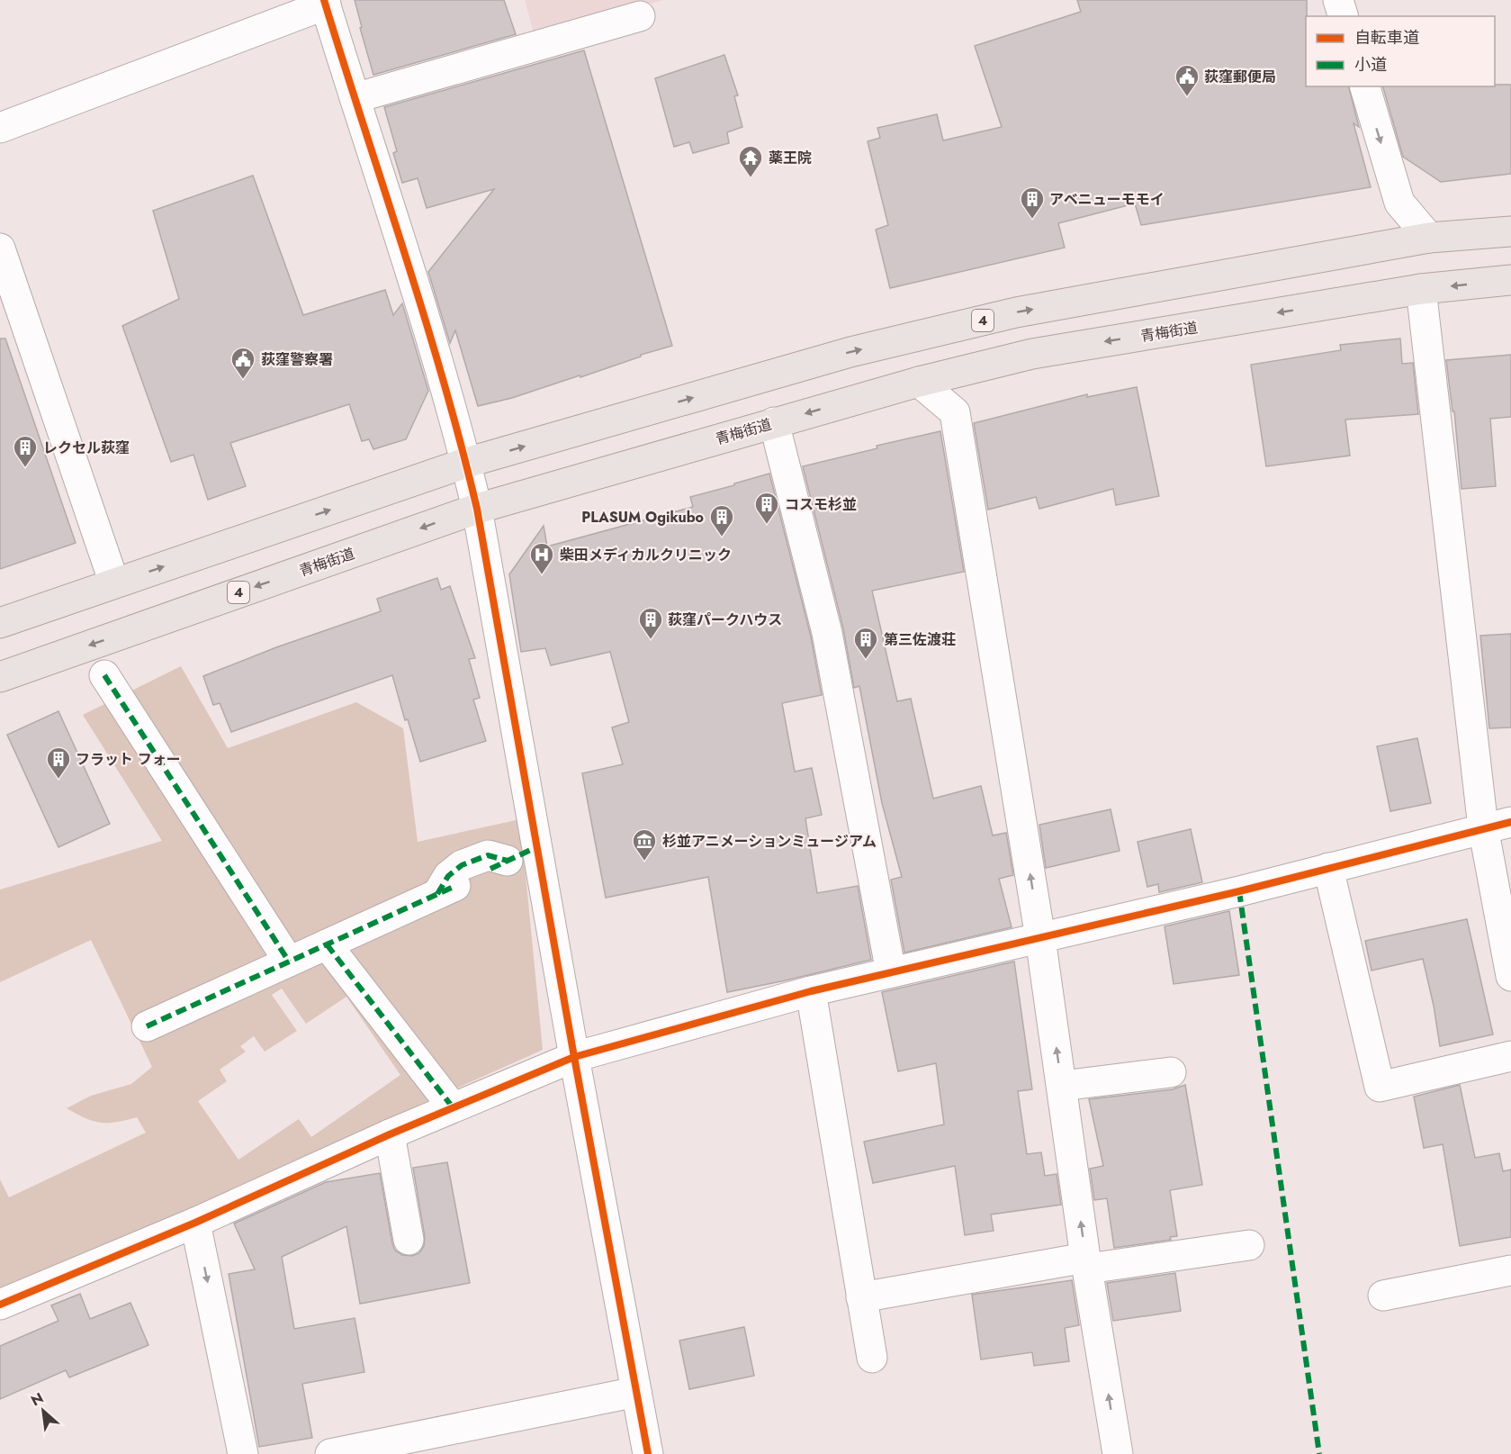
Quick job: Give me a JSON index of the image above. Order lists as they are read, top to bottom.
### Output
{
  "streets": {
    "main road": ["4", "青梅街道"]
  },
  "places": {
    "public building": ["荻窪郵便局", "荻窪警察署"],
    "temple": ["薬王院"],
    "building": [
      "アベニューモモイ",
      "レクセル荻窪",
      "コスモ杉並",
      "PLASUM Ogikubo",
      "荻窪パークハウス",
      "第三佐渡荘",
      "フラット フォー"
    ],
    "hospital": ["柴田メディカルクリニック"],
    "museum": ["杉並アニメーションミュージアム"]
  },
  "legend": ["自転車道", "小道"],
  "north": "top left"
}
